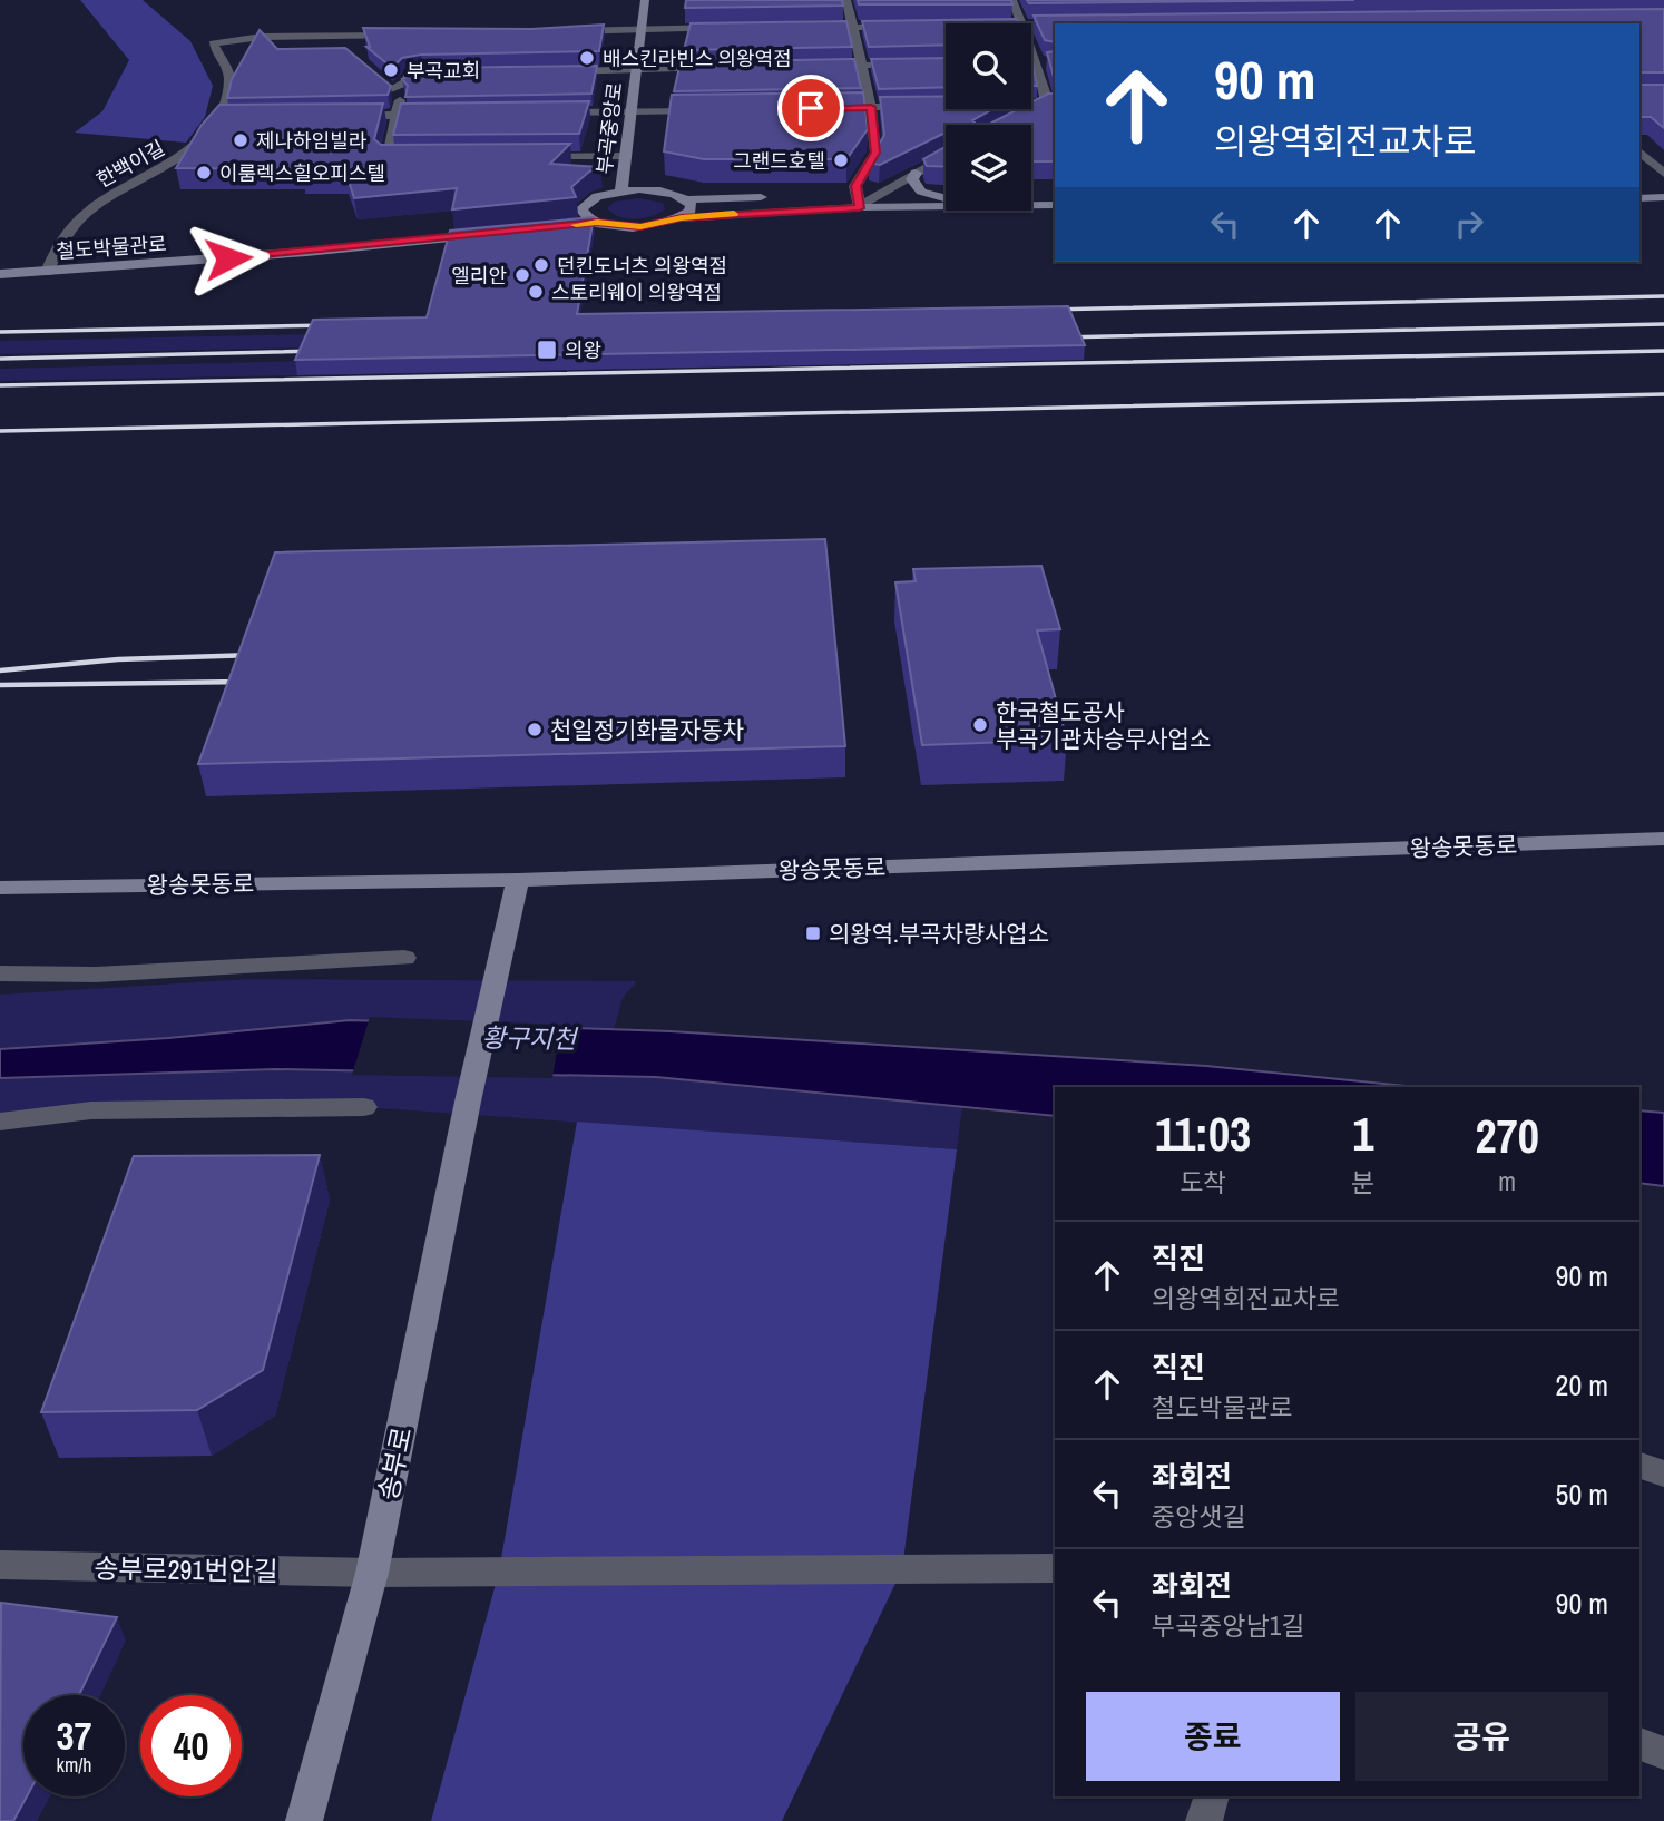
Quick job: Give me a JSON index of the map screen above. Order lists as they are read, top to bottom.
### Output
{
  "streets": {
    "street": [
      "부곡중앙로",
      "한백이길",
      "철도박물관로",
      "왕송못동로",
      "송부로",
      "송부로291번안길"
    ]
  },
  "crossings": [
    ["한백이길", "철도박물관로"],
    ["왕송못동로", "송부로"],
    ["송부로", "송부로291번안길"]
  ],
  "water": ["황구지천"],
  "places": {
    "other": [
      "배스킨라빈스 의왕역점",
      "부곡교회",
      "제나하임빌라",
      "그랜드호텔",
      "이룸렉스힐오피스텔",
      "던킨도너츠 의왕역점",
      "엘리안",
      "스토리웨이 의왕역점",
      "한국철도공사 부곡기관차승무사업소",
      "천일정기화물자동차"
    ],
    "transit": ["의왕", "의왕역.부곡차량사업소"]
  },
  "page": {
    "turn": ["90 m", "의왕역회전교차로"],
    "eta": [
      "11:03",
      "도착",
      "1",
      "분",
      "270",
      "m"
    ],
    "list": [
      {
        "name": "직진",
        "note": "의왕역회전교차로",
        "value": "90 m"
      },
      {
        "name": "직진",
        "note": "철도박물관로",
        "value": "20 m"
      },
      {
        "name": "좌회전",
        "note": "중앙샛길",
        "value": "50 m"
      },
      {
        "name": "좌회전",
        "note": "부곡중앙남1길",
        "value": "90 m"
      }
    ],
    "buttons": ["종료", "공유"],
    "speed": "37 km/h",
    "limit": "40"
  }
}
